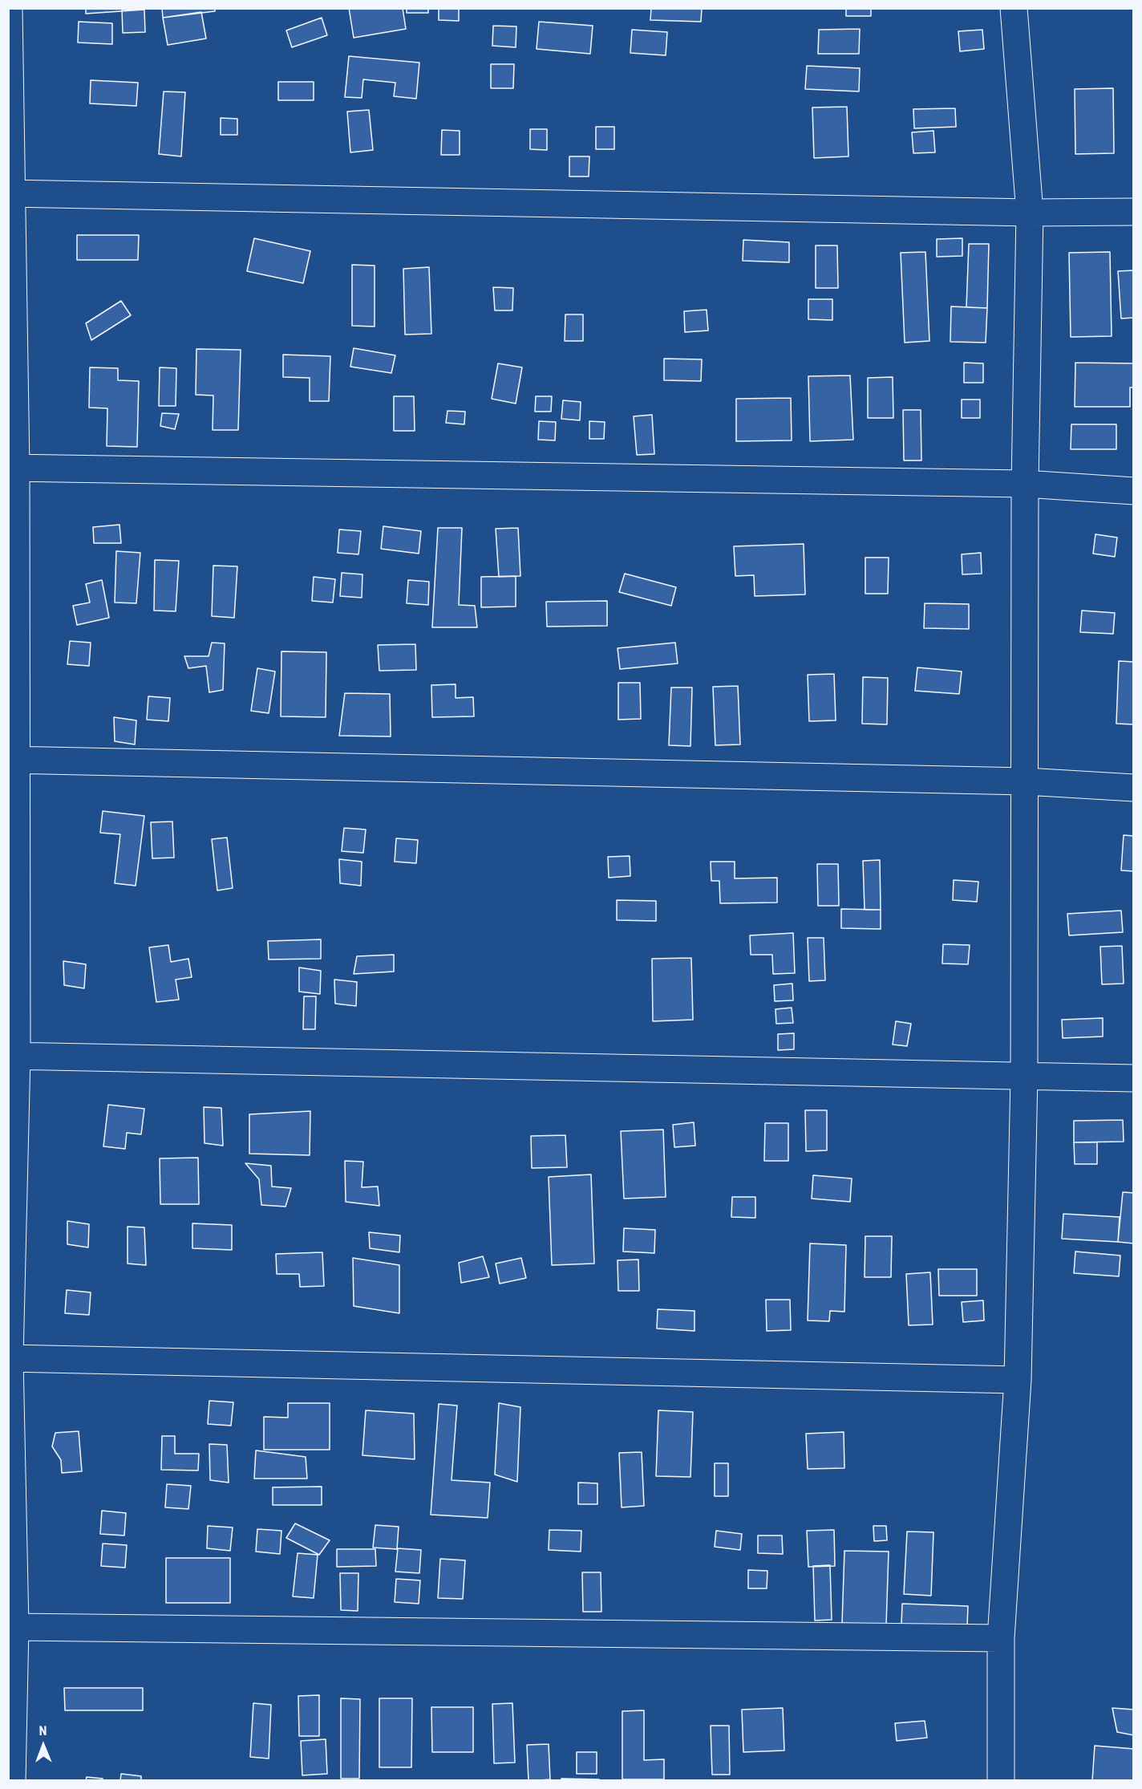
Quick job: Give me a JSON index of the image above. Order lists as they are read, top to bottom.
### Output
{
  "north": "top"
}
